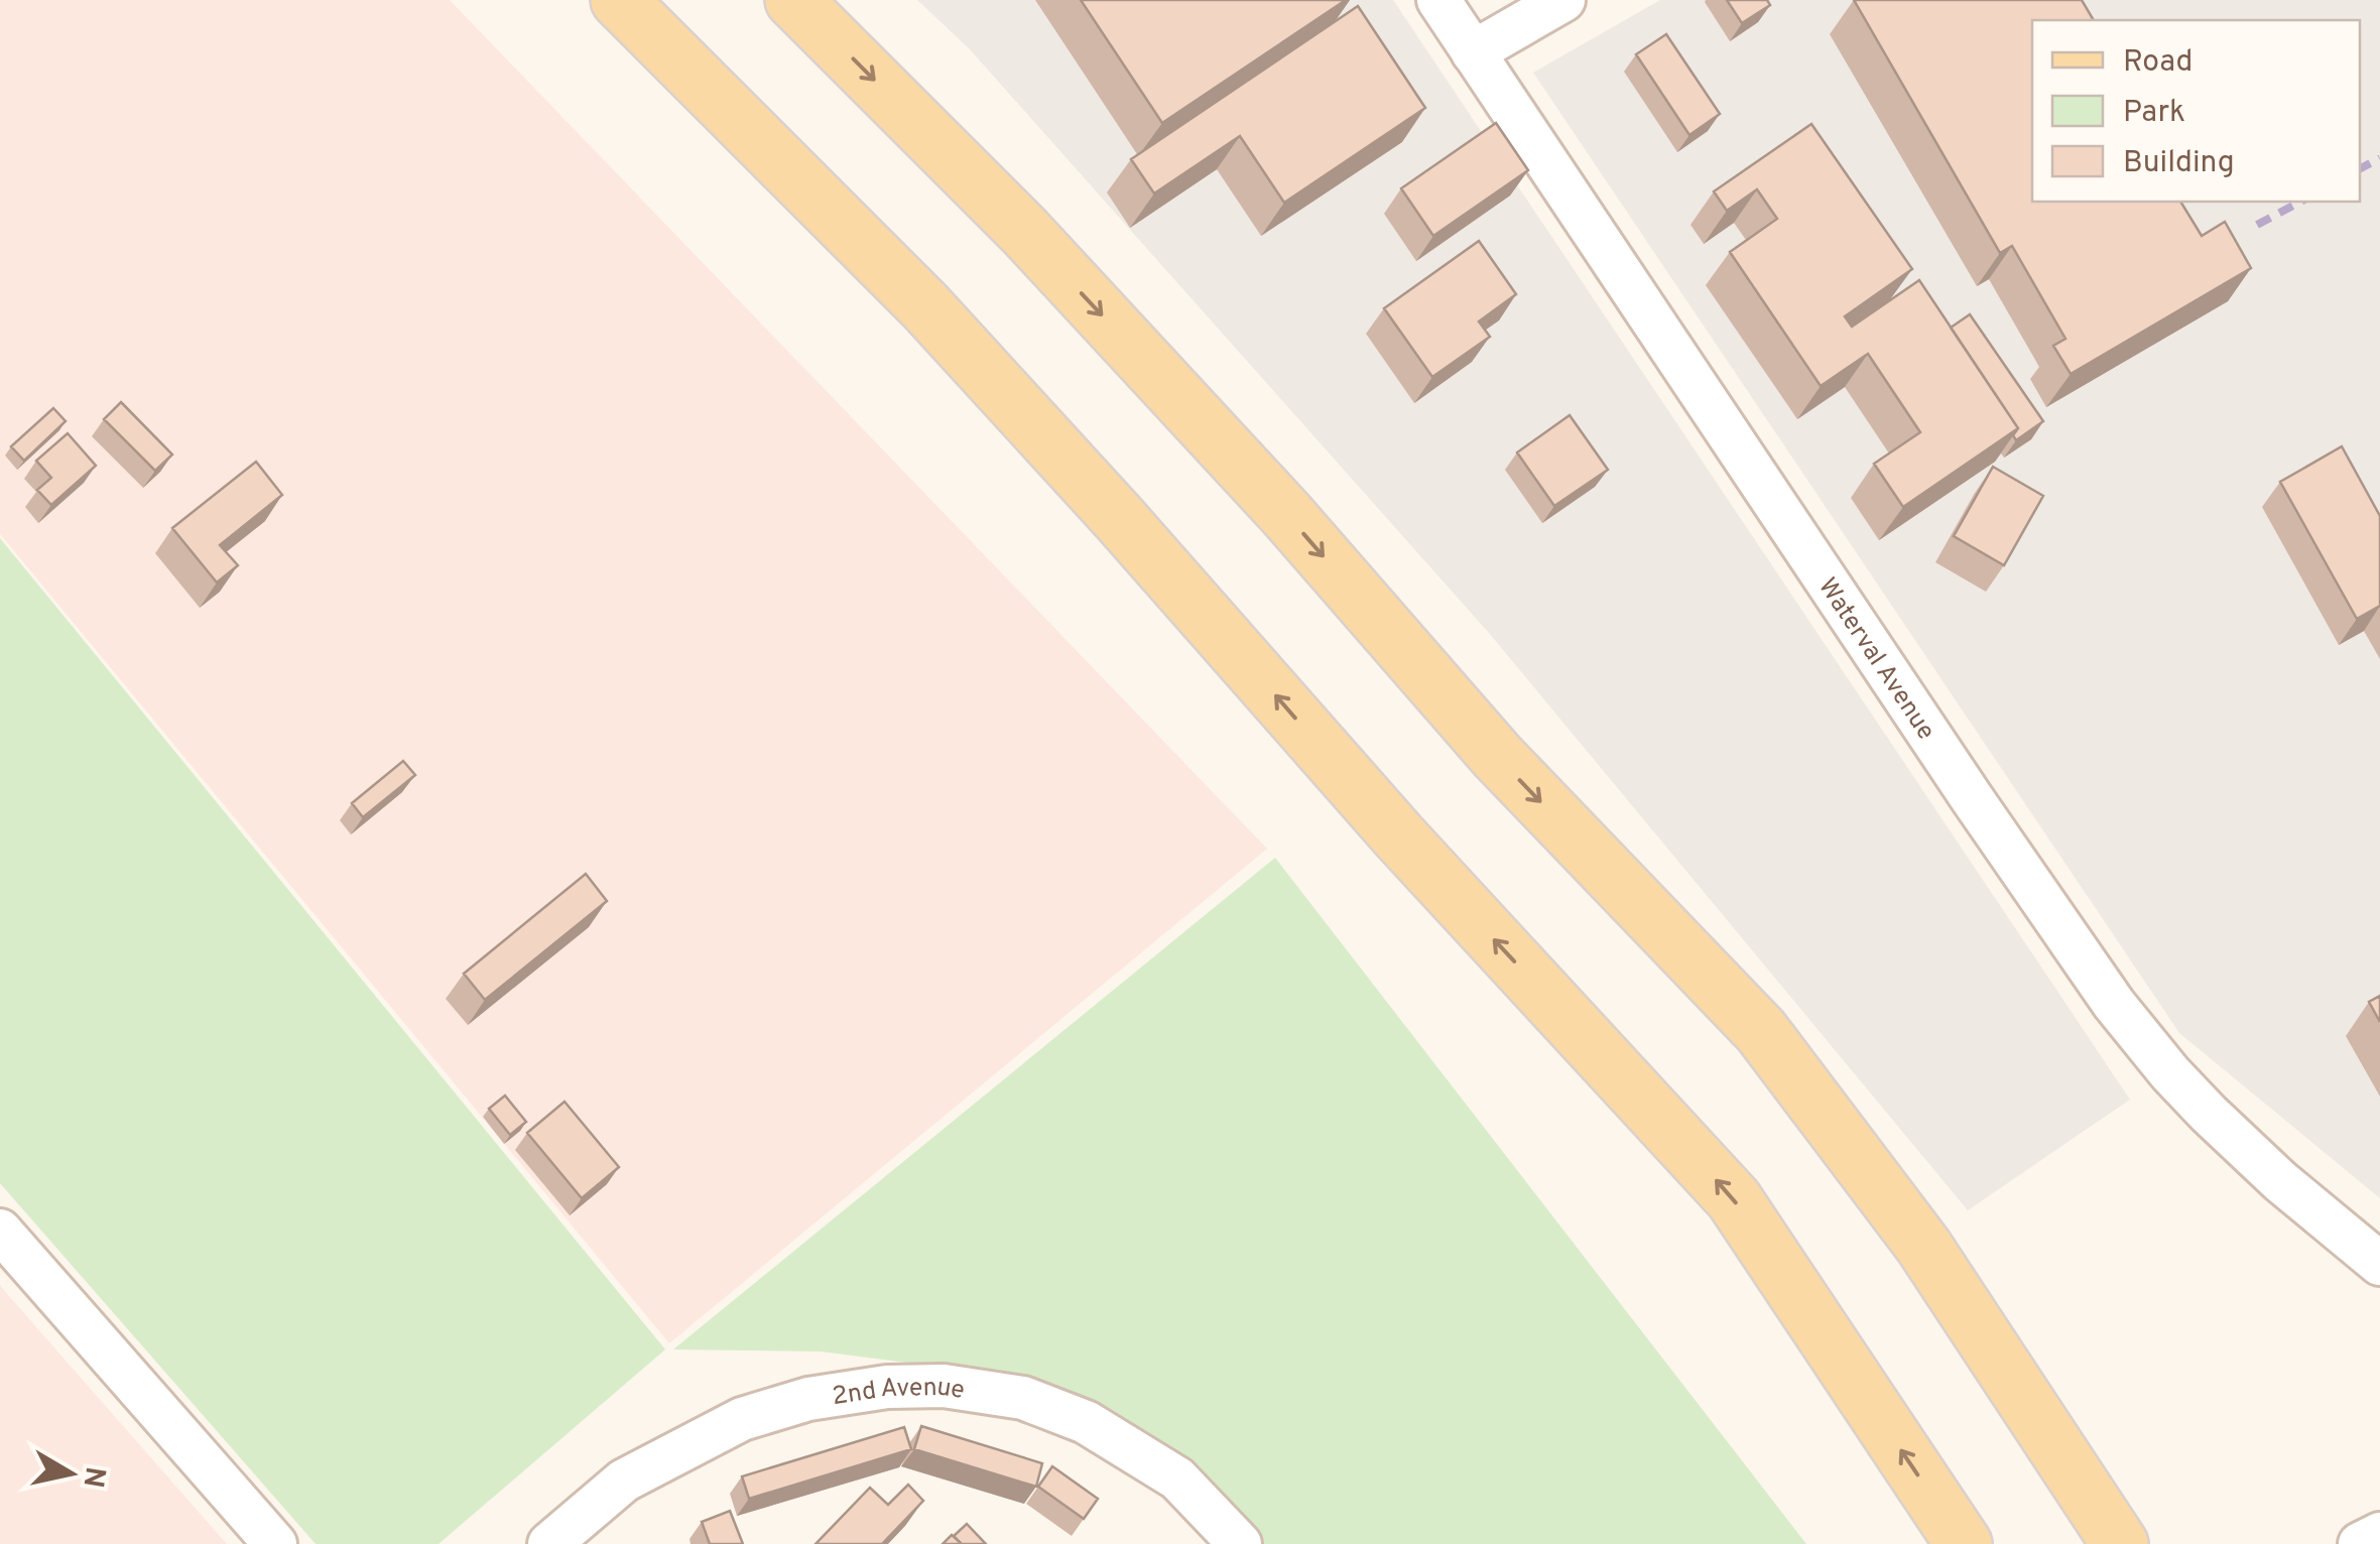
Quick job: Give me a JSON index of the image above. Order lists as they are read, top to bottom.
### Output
{
  "streets": {
    "street": ["Waterval Avenue", "2nd Avenue"]
  },
  "legend": ["Road", "Park", "Building"],
  "north": "right"
}
